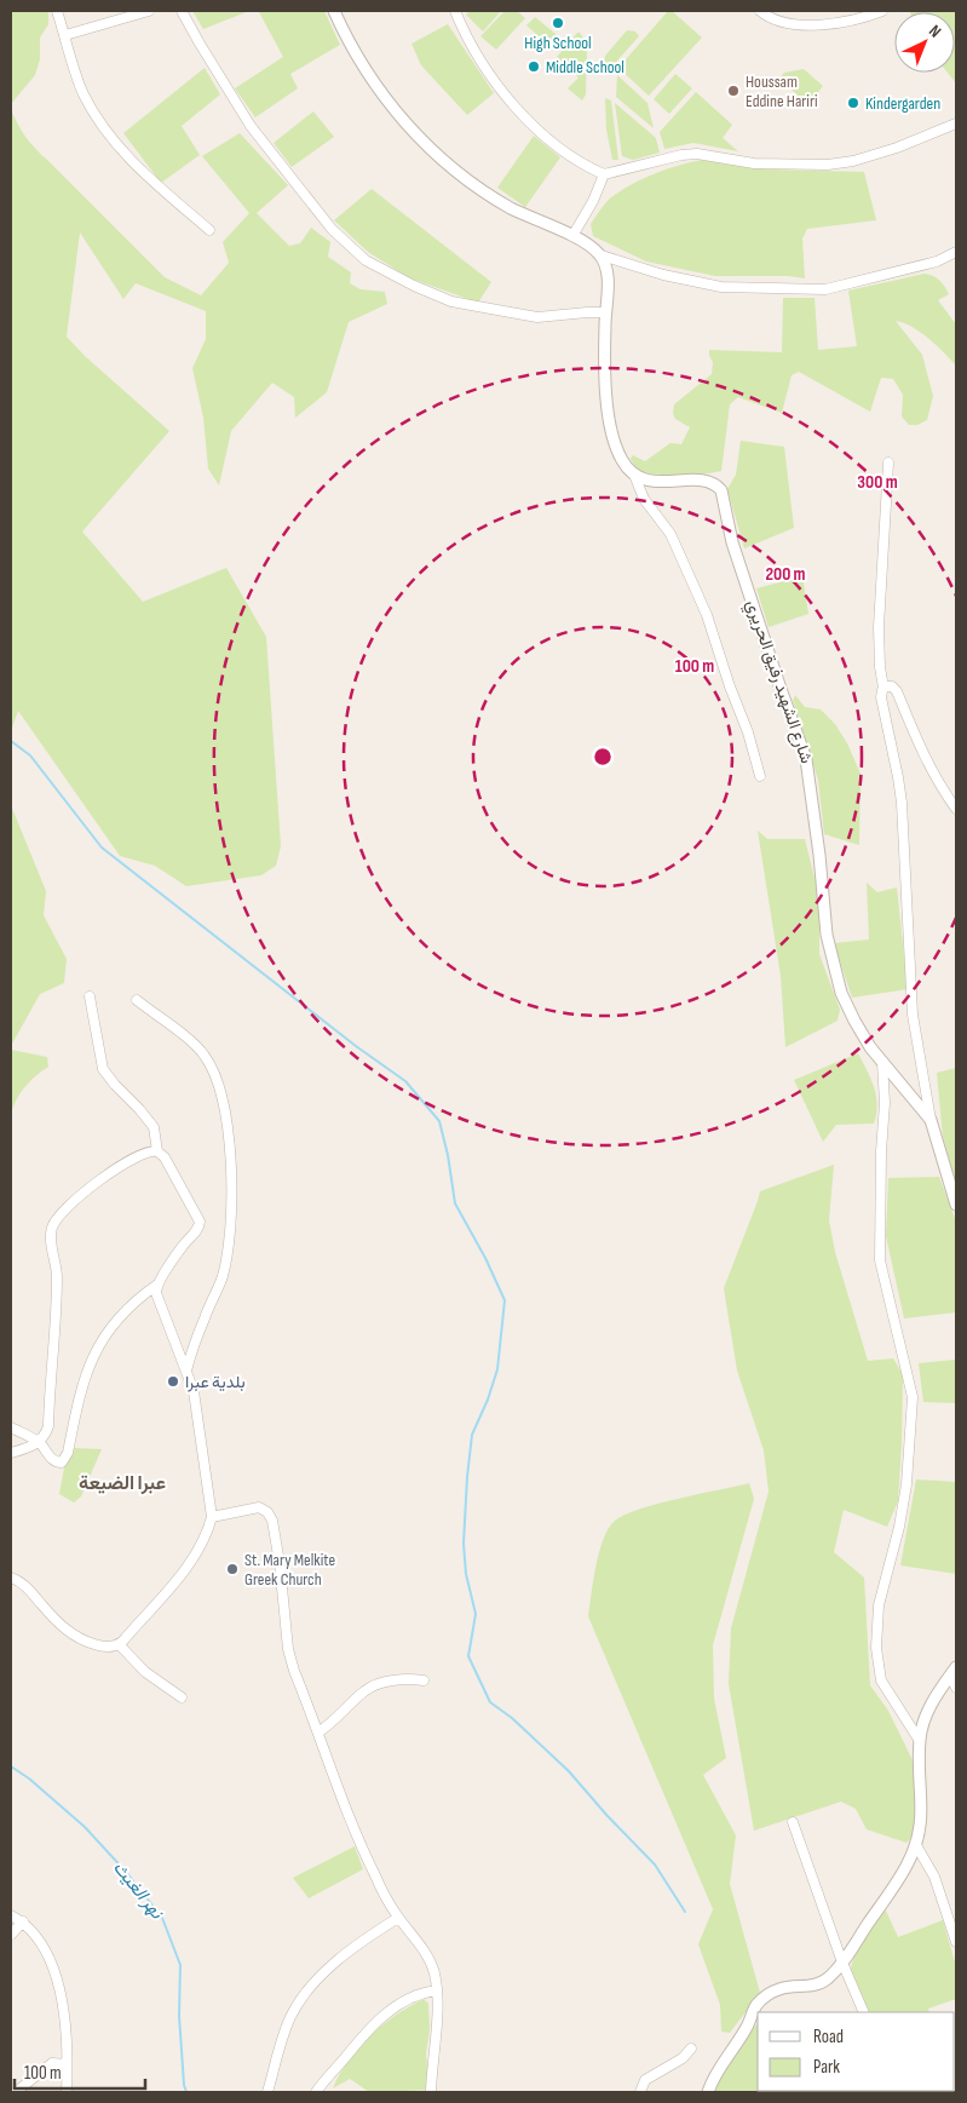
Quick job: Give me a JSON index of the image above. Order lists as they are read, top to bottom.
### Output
{
  "streets": {
    "street": ["شارع الشهيد رفيق الحريري"]
  },
  "districts": ["عبرا الضيعة"],
  "water": ["نهر الغيث"],
  "places": [
    "High School",
    "Middle School",
    "Houssam Eddine Hariri",
    "Kindergarden",
    "بلدية عبرا",
    "St. Mary Melkite Greek Church"
  ],
  "legend": ["Road", "Park"],
  "scale_bar": "100 m",
  "north": "top right",
  "rings": ["300 m", "200 m", "100 m"]
}
